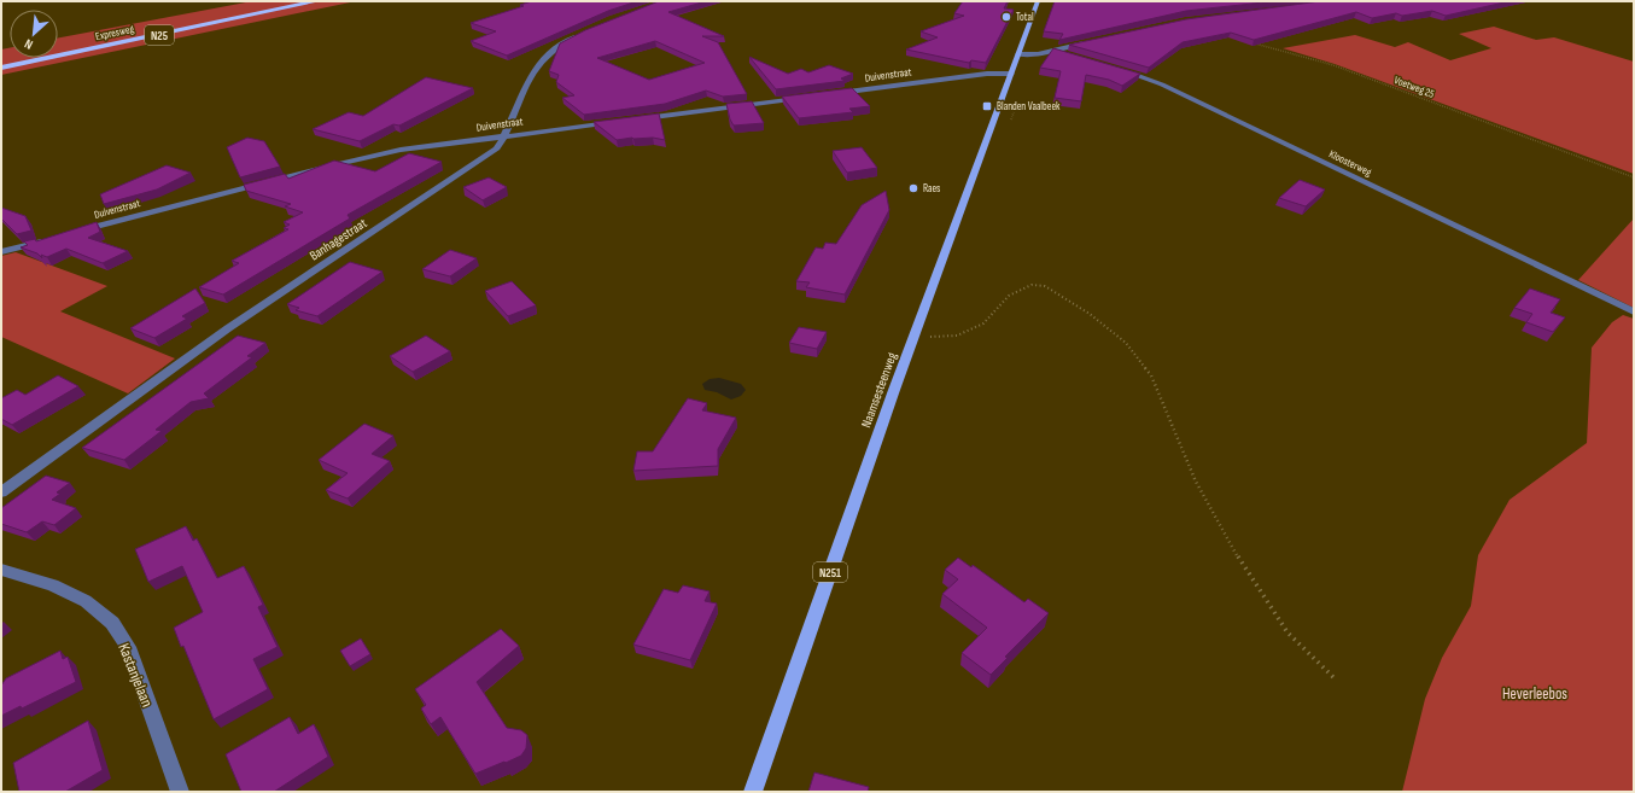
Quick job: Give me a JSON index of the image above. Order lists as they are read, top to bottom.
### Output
{
  "streets": {
    "highway": ["Expresweg", "N25"],
    "main road": ["Naamsesteenweg", "N251"],
    "street": [
      "Duivenstraat",
      "Kloosterweg",
      "Banhagestraat",
      "Kastanjelaan"
    ],
    "path": ["Voetweg 25"]
  },
  "crossings": [
    ["Duivenstraat", "Banhagestraat"],
    ["Duivenstraat", "Naamsesteenweg"]
  ],
  "parks": ["Heverleebos"],
  "places": {
    "other": ["Total", "Raes"],
    "transit": ["Blanden Vaalbeek"]
  },
  "north": "bottom left"
}
